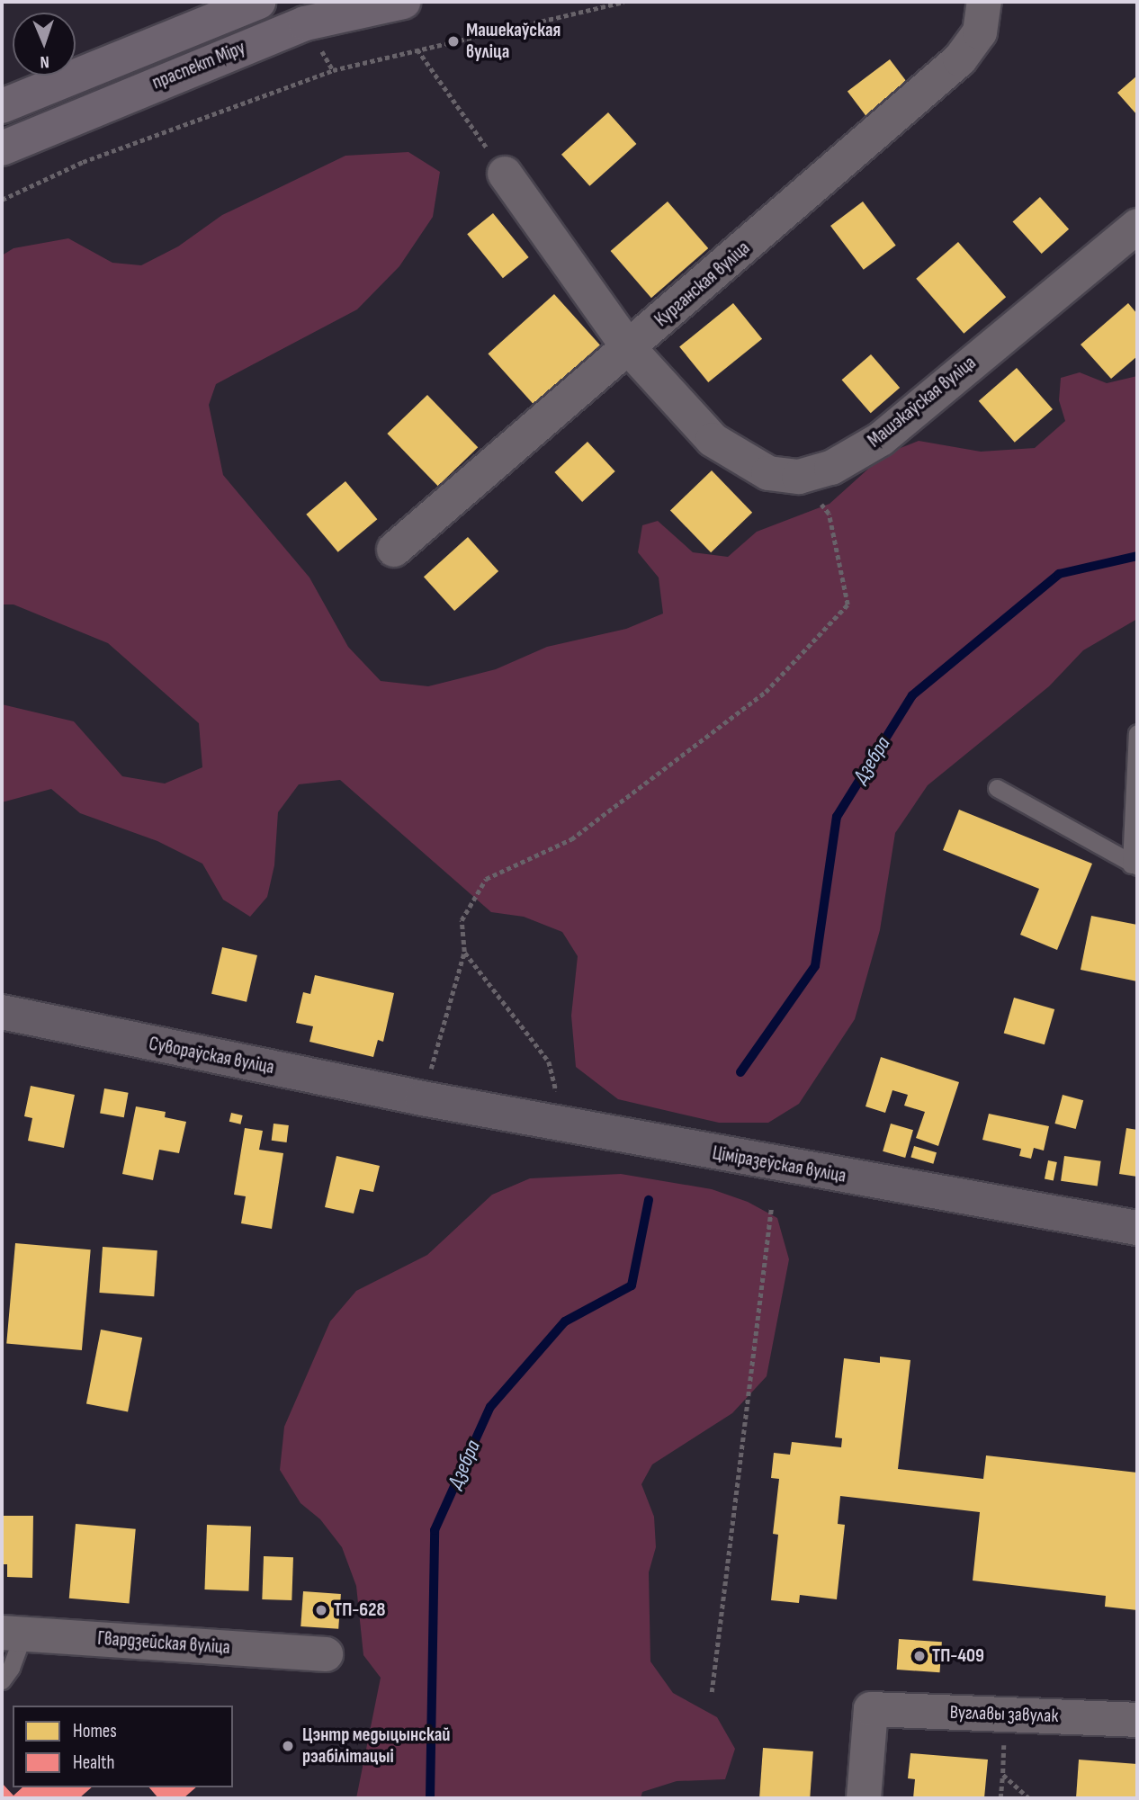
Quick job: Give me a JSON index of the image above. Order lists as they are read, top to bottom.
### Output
{
  "streets": {
    "main road": ["праспект Міру", "Сувораўская вуліца", "Ціміразеўская вуліца"],
    "street": [
      "Курганская вуліца",
      "Машэкаўская вуліца",
      "Гвардзейская вуліца",
      "Вуглавы завулак"
    ]
  },
  "crossings": [
    ["Курганская вуліца", "Машэкаўская вуліца"],
    ["Сувораўская вуліца", "Ціміразеўская вуліца"]
  ],
  "water": ["Дзебра"],
  "places": [
    "Машекаўская вуліца",
    "ТП-628",
    "ТП-409",
    "Цэнтр медыцынскай рэабілітацыі"
  ],
  "legend": ["Homes", "Health"],
  "north": "bottom"
}
